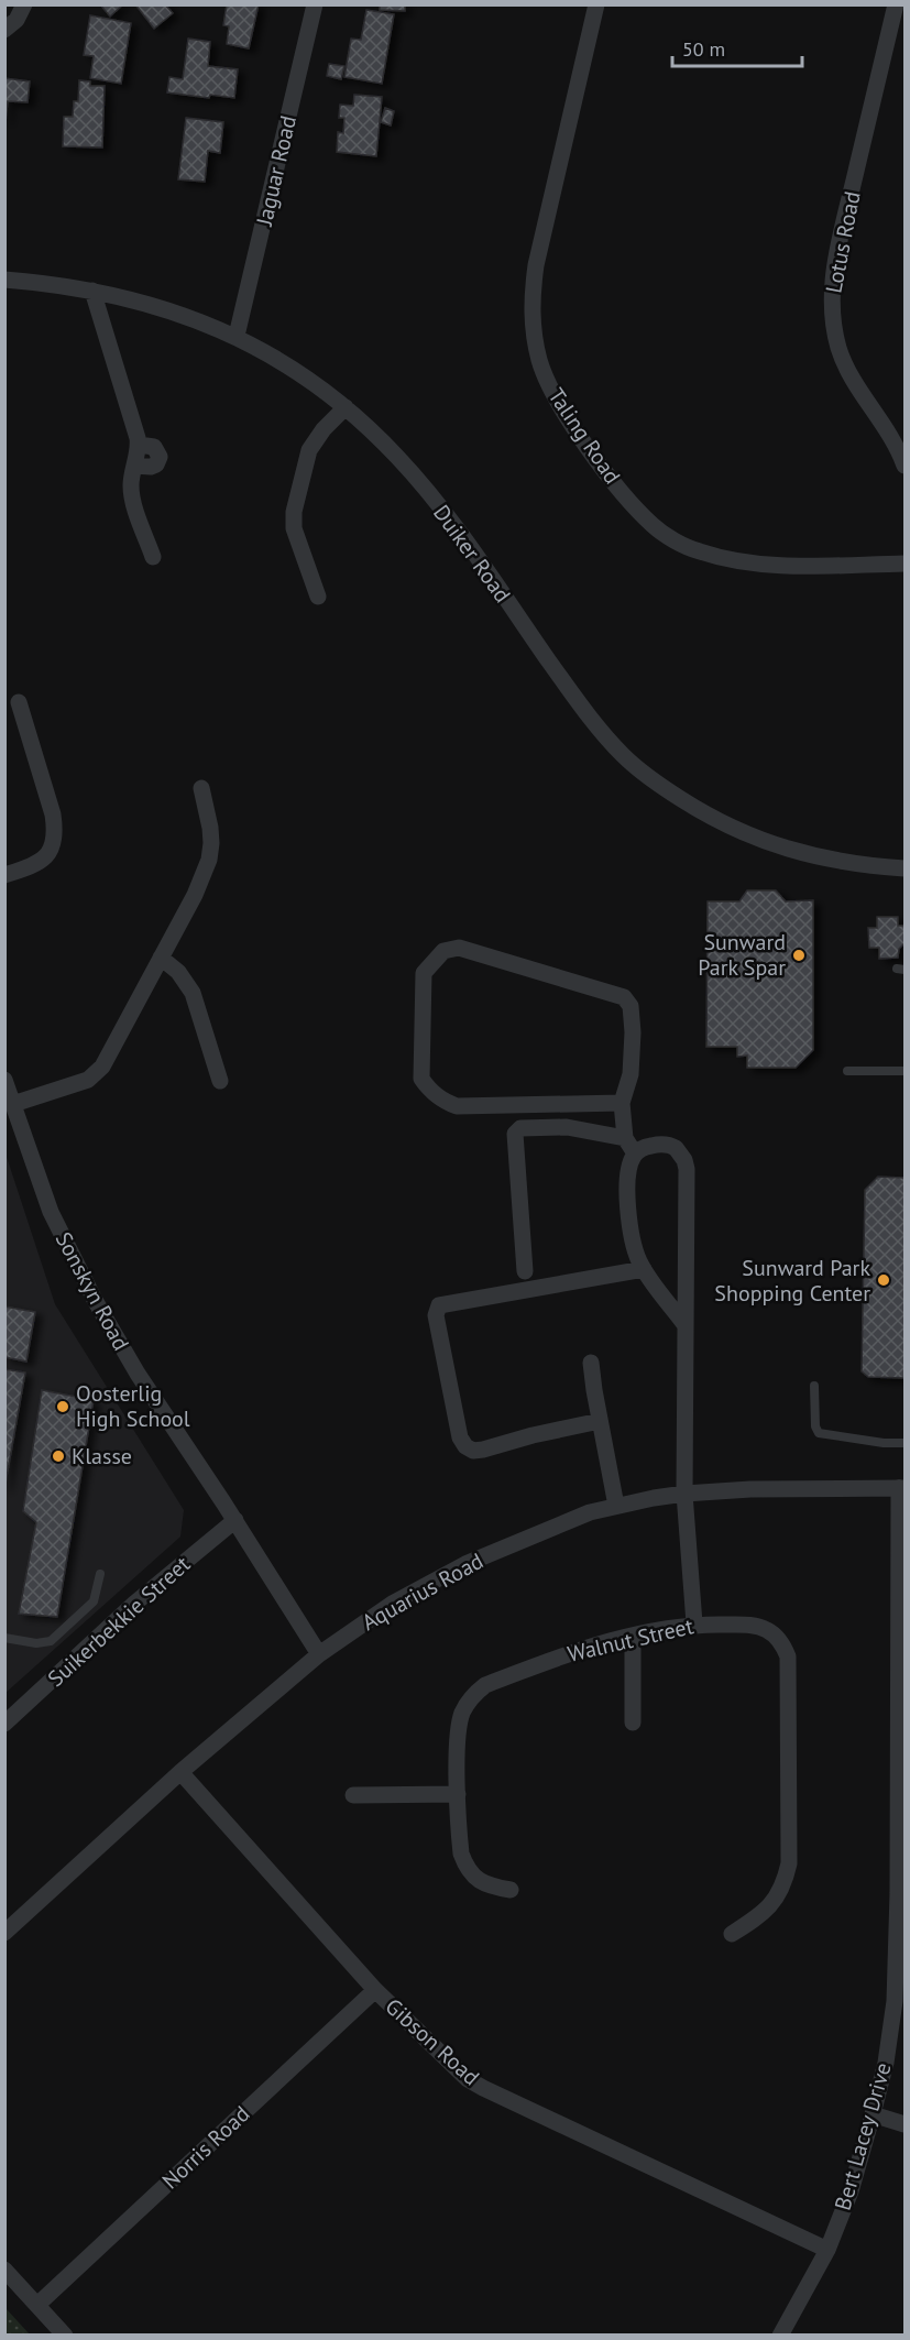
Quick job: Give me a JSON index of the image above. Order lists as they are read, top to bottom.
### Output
{
  "streets": {
    "street": [
      "Jaguar Road",
      "Lotus Road",
      "Taling Road",
      "Duiker Road",
      "Sonskyn Road",
      "Aquarius Road",
      "Suikerbekkie Street",
      "Walnut Street",
      "Gibson Road",
      "Bert Lacey Drive",
      "Norris Road"
    ]
  },
  "crossings": [
    ["Jaguar Road", "Duiker Road"],
    ["Sonskyn Road", "Aquarius Road"],
    ["Sonskyn Road", "Suikerbekkie Street"],
    ["Aquarius Road", "Gibson Road"],
    ["Aquarius Road", "Bert Lacey Drive"],
    ["Gibson Road", "Bert Lacey Drive"],
    ["Gibson Road", "Norris Road"]
  ],
  "places": [
    "Sunward Park Spar",
    "Sunward Park Shopping Center",
    "Oosterlig High School",
    "Klasse"
  ],
  "scale_bar": "50 m"
}
